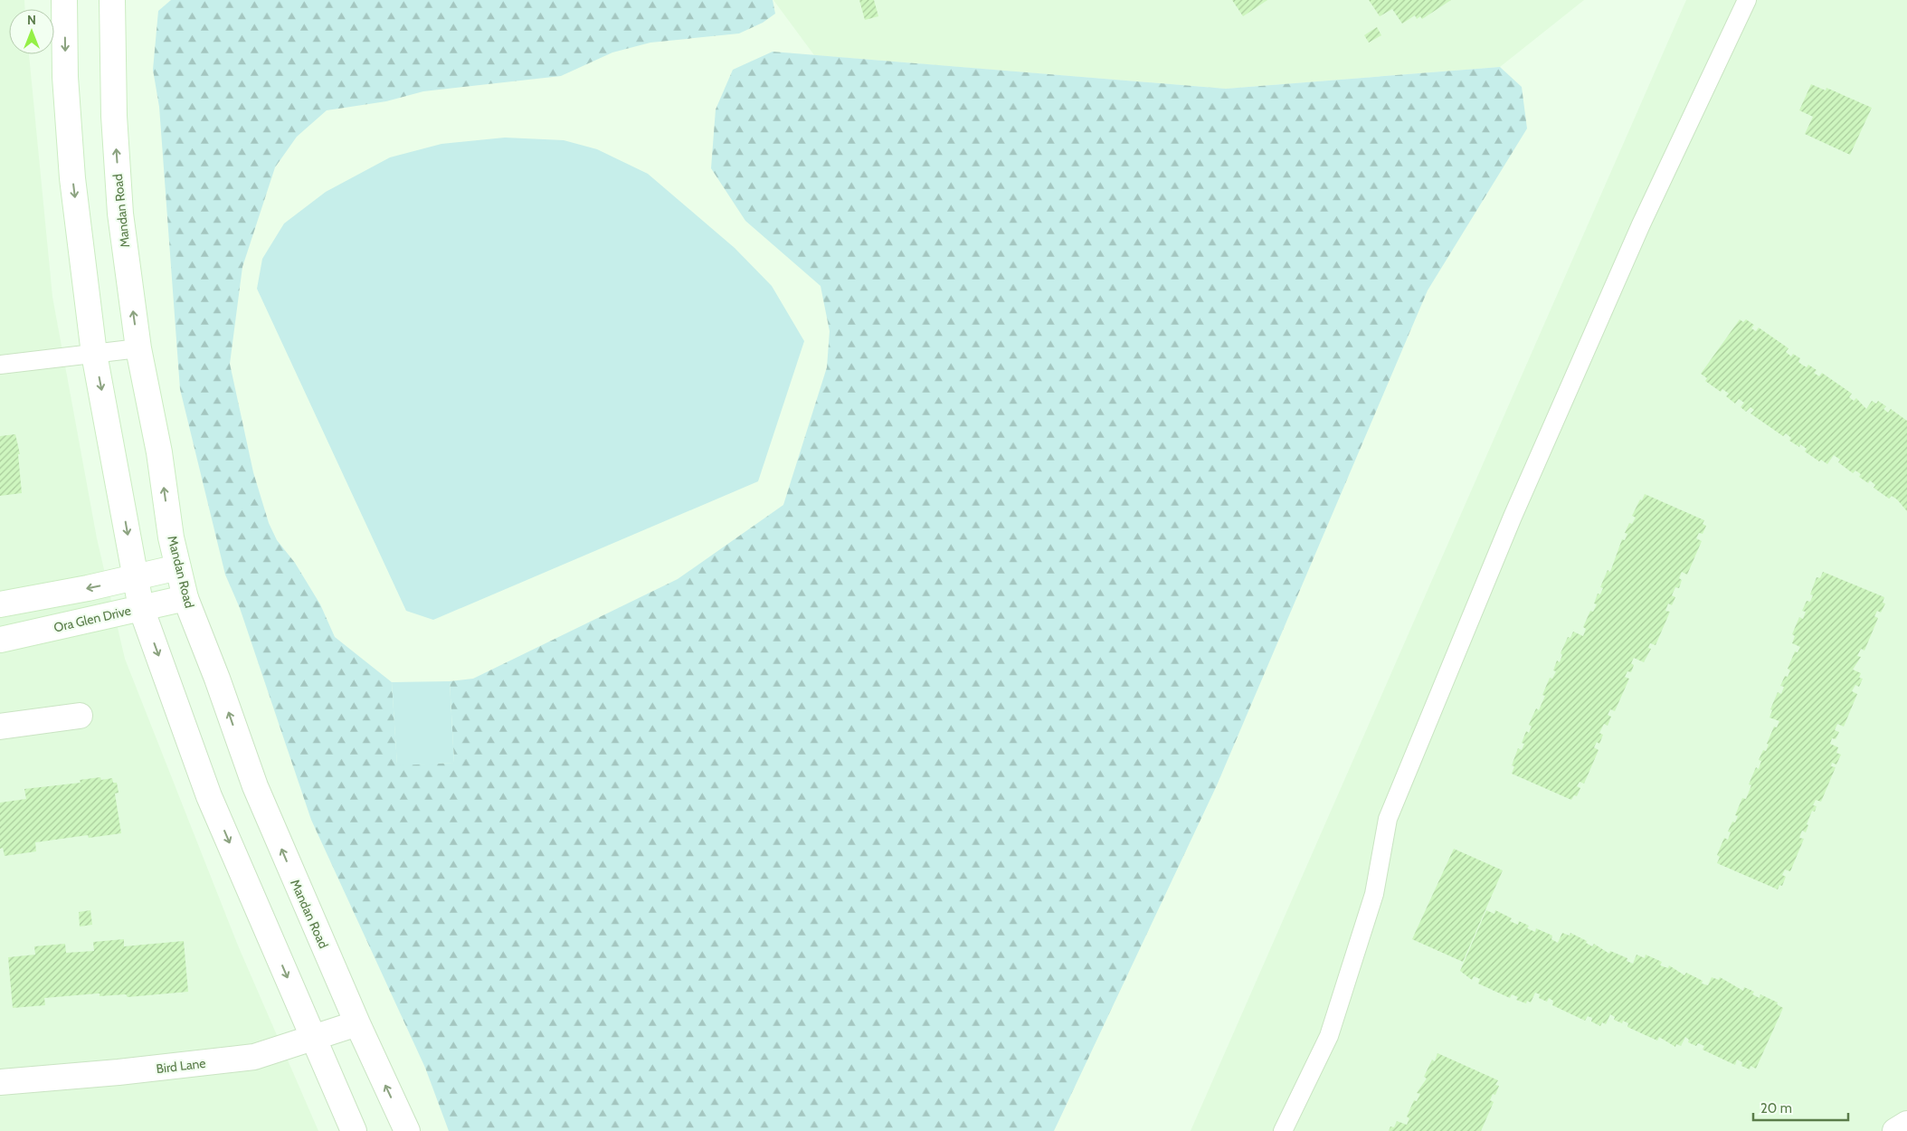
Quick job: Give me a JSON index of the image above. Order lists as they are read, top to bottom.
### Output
{
  "streets": {
    "street": ["Mandan Road", "Ora Glen Drive", "Bird Lane"]
  },
  "crossings": [
    ["Mandan Road", "Ora Glen Drive"],
    ["Mandan Road", "Bird Lane"]
  ],
  "scale_bar": "20 m",
  "north": "top"
}
